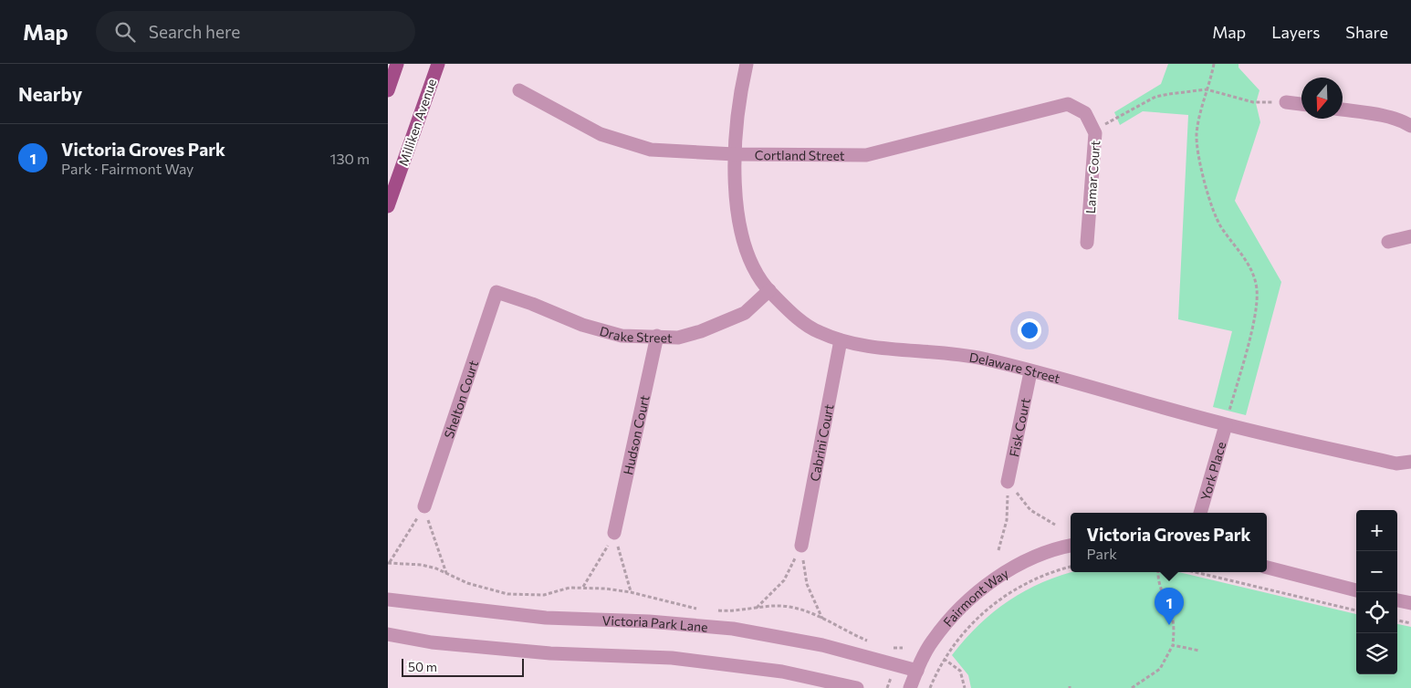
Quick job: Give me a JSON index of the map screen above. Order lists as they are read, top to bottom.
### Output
{
  "streets": {
    "main road": ["Milliken Avenue"],
    "street": [
      "Cortland Street",
      "Lamar Court",
      "Drake Street",
      "Delaware Street",
      "Shelton Court",
      "Fisk Court",
      "Hudson Court",
      "Cabrini Court",
      "York Place",
      "Fairmont Way",
      "Victoria Park Lane"
    ]
  },
  "crossings": [
    ["Cortland Street", "Lamar Court"],
    ["Cortland Street", "Delaware Street"],
    ["Drake Street", "Delaware Street"],
    ["Drake Street", "Shelton Court"],
    ["Drake Street", "Hudson Court"],
    ["Delaware Street", "Fisk Court"],
    ["Delaware Street", "Cabrini Court"],
    ["Delaware Street", "York Place"],
    ["Fairmont Way", "Victoria Park Lane"]
  ],
  "scale_bar": "50 m",
  "north": "bottom",
  "page": {
    "header": "Map",
    "search": "Search here",
    "nav": ["Map", "Layers", "Share"],
    "heading": "Nearby",
    "list": [
      {
        "mark": "1",
        "name": "Victoria Groves Park",
        "note": "Park · Fairmont Way",
        "value": "130 m"
      }
    ],
    "map_buttons": ["+", "−"],
    "popup": ["Victoria Groves Park", "Park"],
    "pins": "1",
    "scale": "50 m"
  }
}
